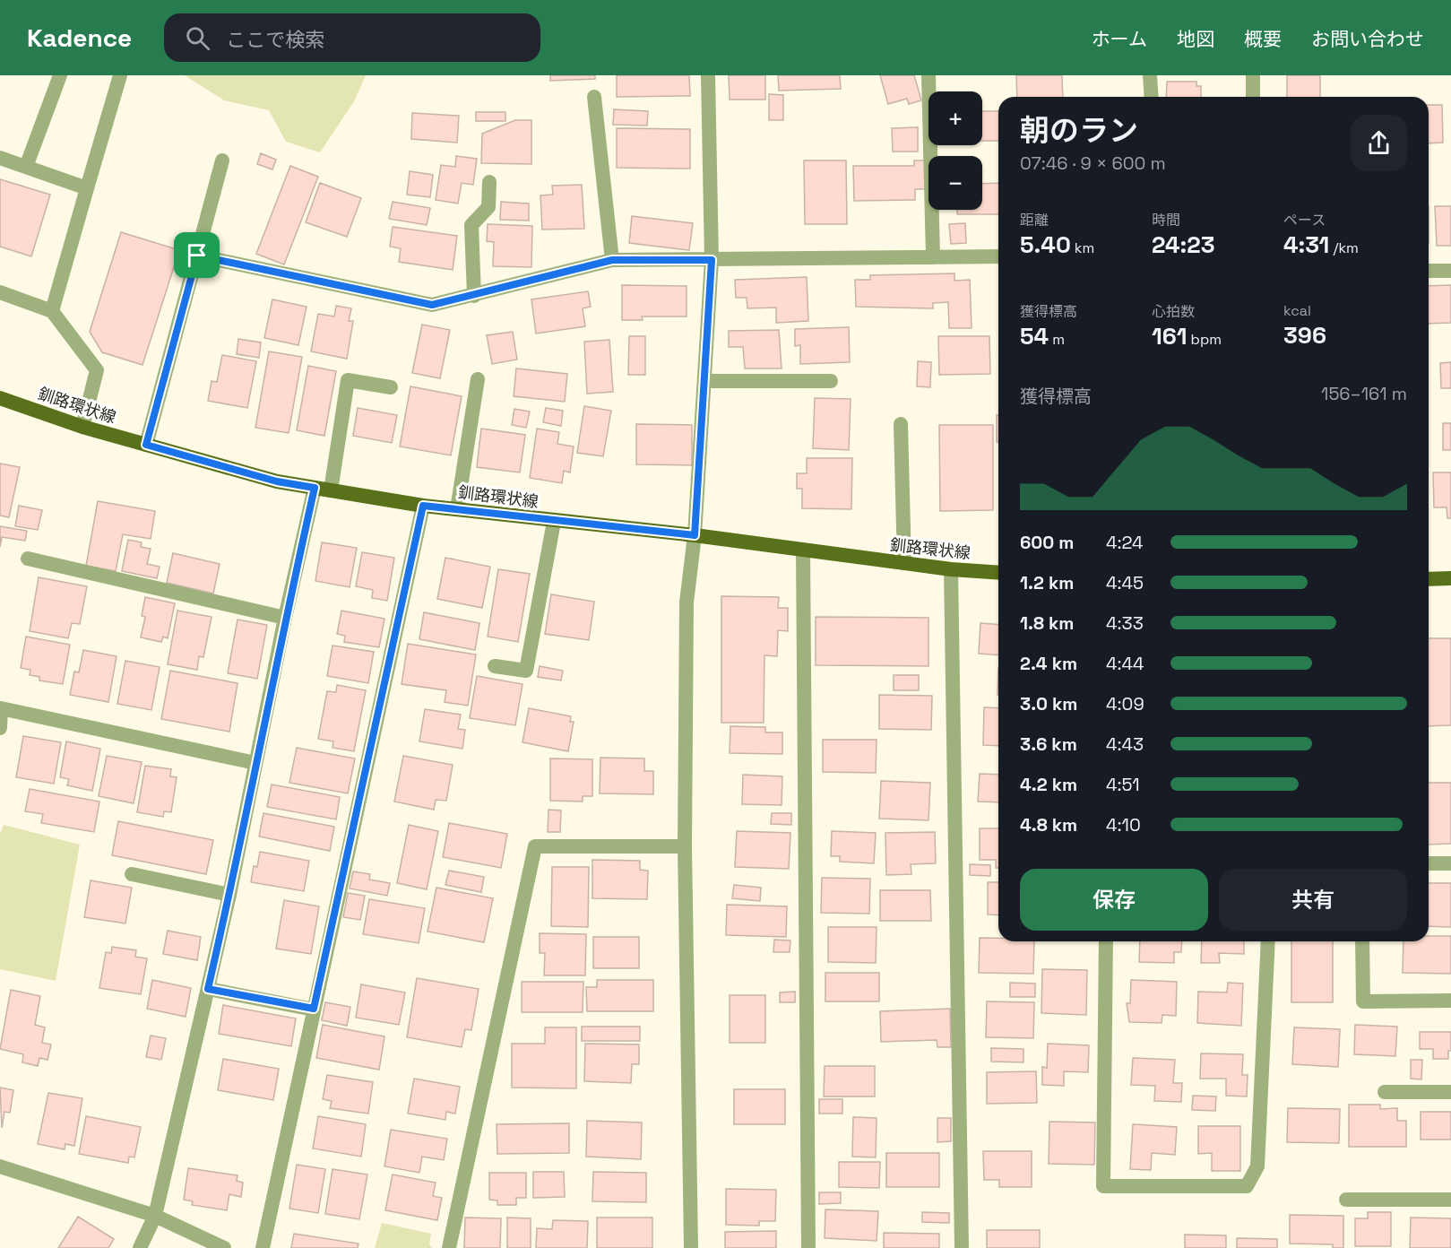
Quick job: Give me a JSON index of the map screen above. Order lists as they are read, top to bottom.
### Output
{
  "streets": {
    "main road": ["釧路環状線"]
  },
  "page": {
    "header": "Kadence",
    "search": "ここで検索",
    "nav": [
      "ホーム",
      "地図",
      "概要",
      "お問い合わせ"
    ],
    "map_buttons": ["+", "−"],
    "heading": ["朝のラン", "07:46 · 9 × 600 m"],
    "stats": [
      ["距離", "5.40 km"],
      ["時間", "24:23"],
      ["ペース", "4:31 /km"],
      ["獲得標高", "54 m"],
      ["心拍数", "161 bpm"],
      ["kcal", "396"]
    ],
    "chart": ["獲得標高", "156–161 m"],
    "list": [
      {
        "name": "600 m",
        "note": "4:24"
      },
      {
        "name": "1.2 km",
        "note": "4:45"
      },
      {
        "name": "1.8 km",
        "note": "4:33"
      },
      {
        "name": "2.4 km",
        "note": "4:44"
      },
      {
        "name": "3.0 km",
        "note": "4:09"
      },
      {
        "name": "3.6 km",
        "note": "4:43"
      },
      {
        "name": "4.2 km",
        "note": "4:51"
      },
      {
        "name": "4.8 km",
        "note": "4:10"
      }
    ],
    "buttons": ["保存", "共有"]
  }
}
